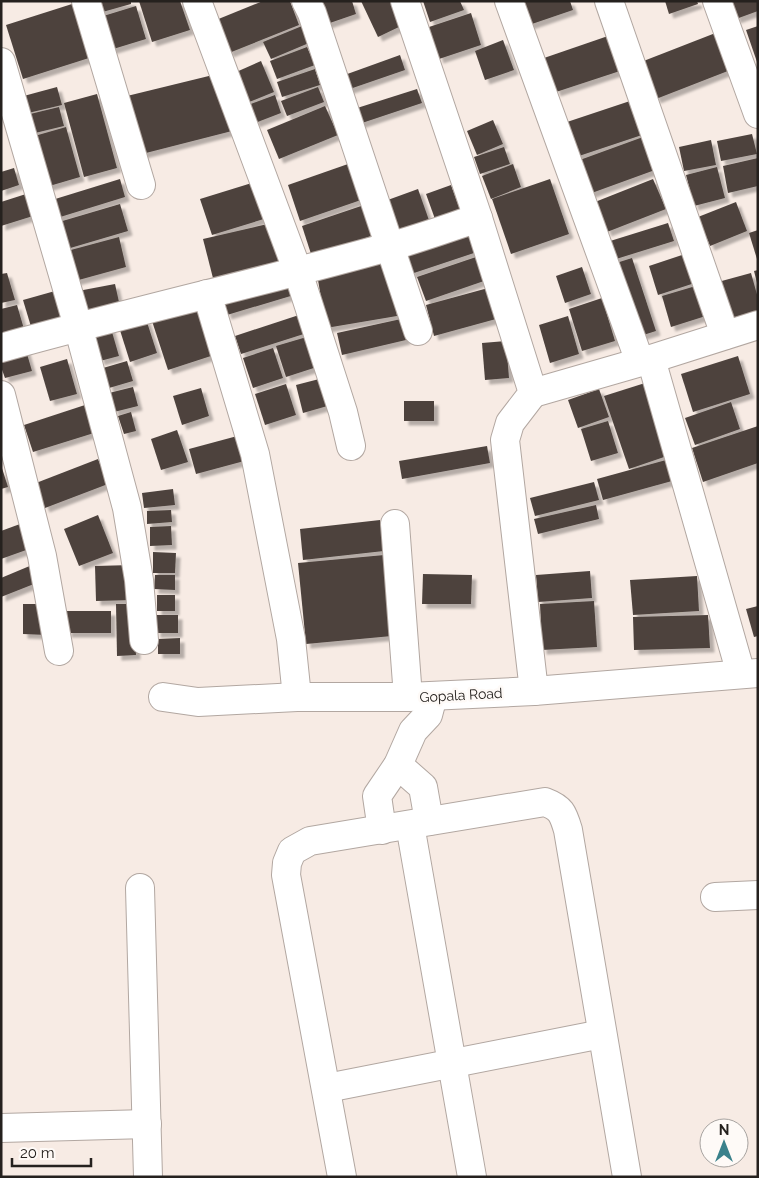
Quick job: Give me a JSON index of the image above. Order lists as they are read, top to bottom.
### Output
{
  "streets": {
    "street": ["Gopala Road"]
  },
  "scale_bar": "20 m",
  "north": "top"
}
